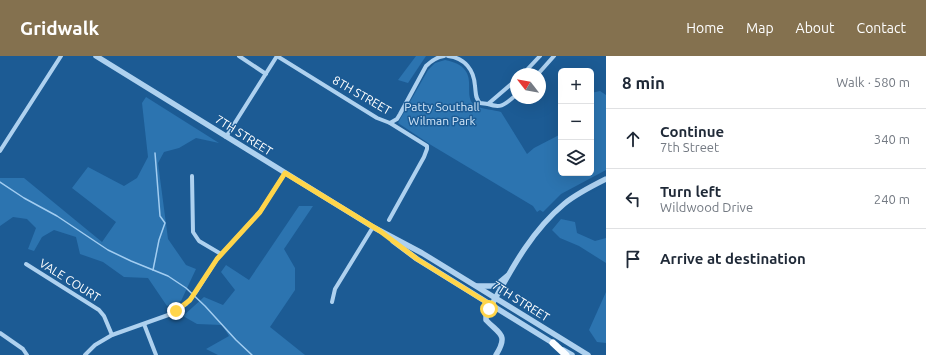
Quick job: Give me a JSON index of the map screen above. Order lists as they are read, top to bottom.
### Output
{
  "streets": {
    "street": ["8TH STREET", "7TH STREET", "VALE COURT"]
  },
  "parks": ["Patty Southall Wilman Park"],
  "north": "top left",
  "page": {
    "header": "Gridwalk",
    "nav": [
      "Home",
      "Map",
      "About",
      "Contact"
    ],
    "heading": ["8 min", "Walk · 580 m"],
    "map_buttons": ["+", "−"],
    "list": [
      ["Continue", "7th Street", "340 m"],
      ["Turn left", "Wildwood Drive", "240 m"],
      "Arrive at destination"
    ]
  }
}
